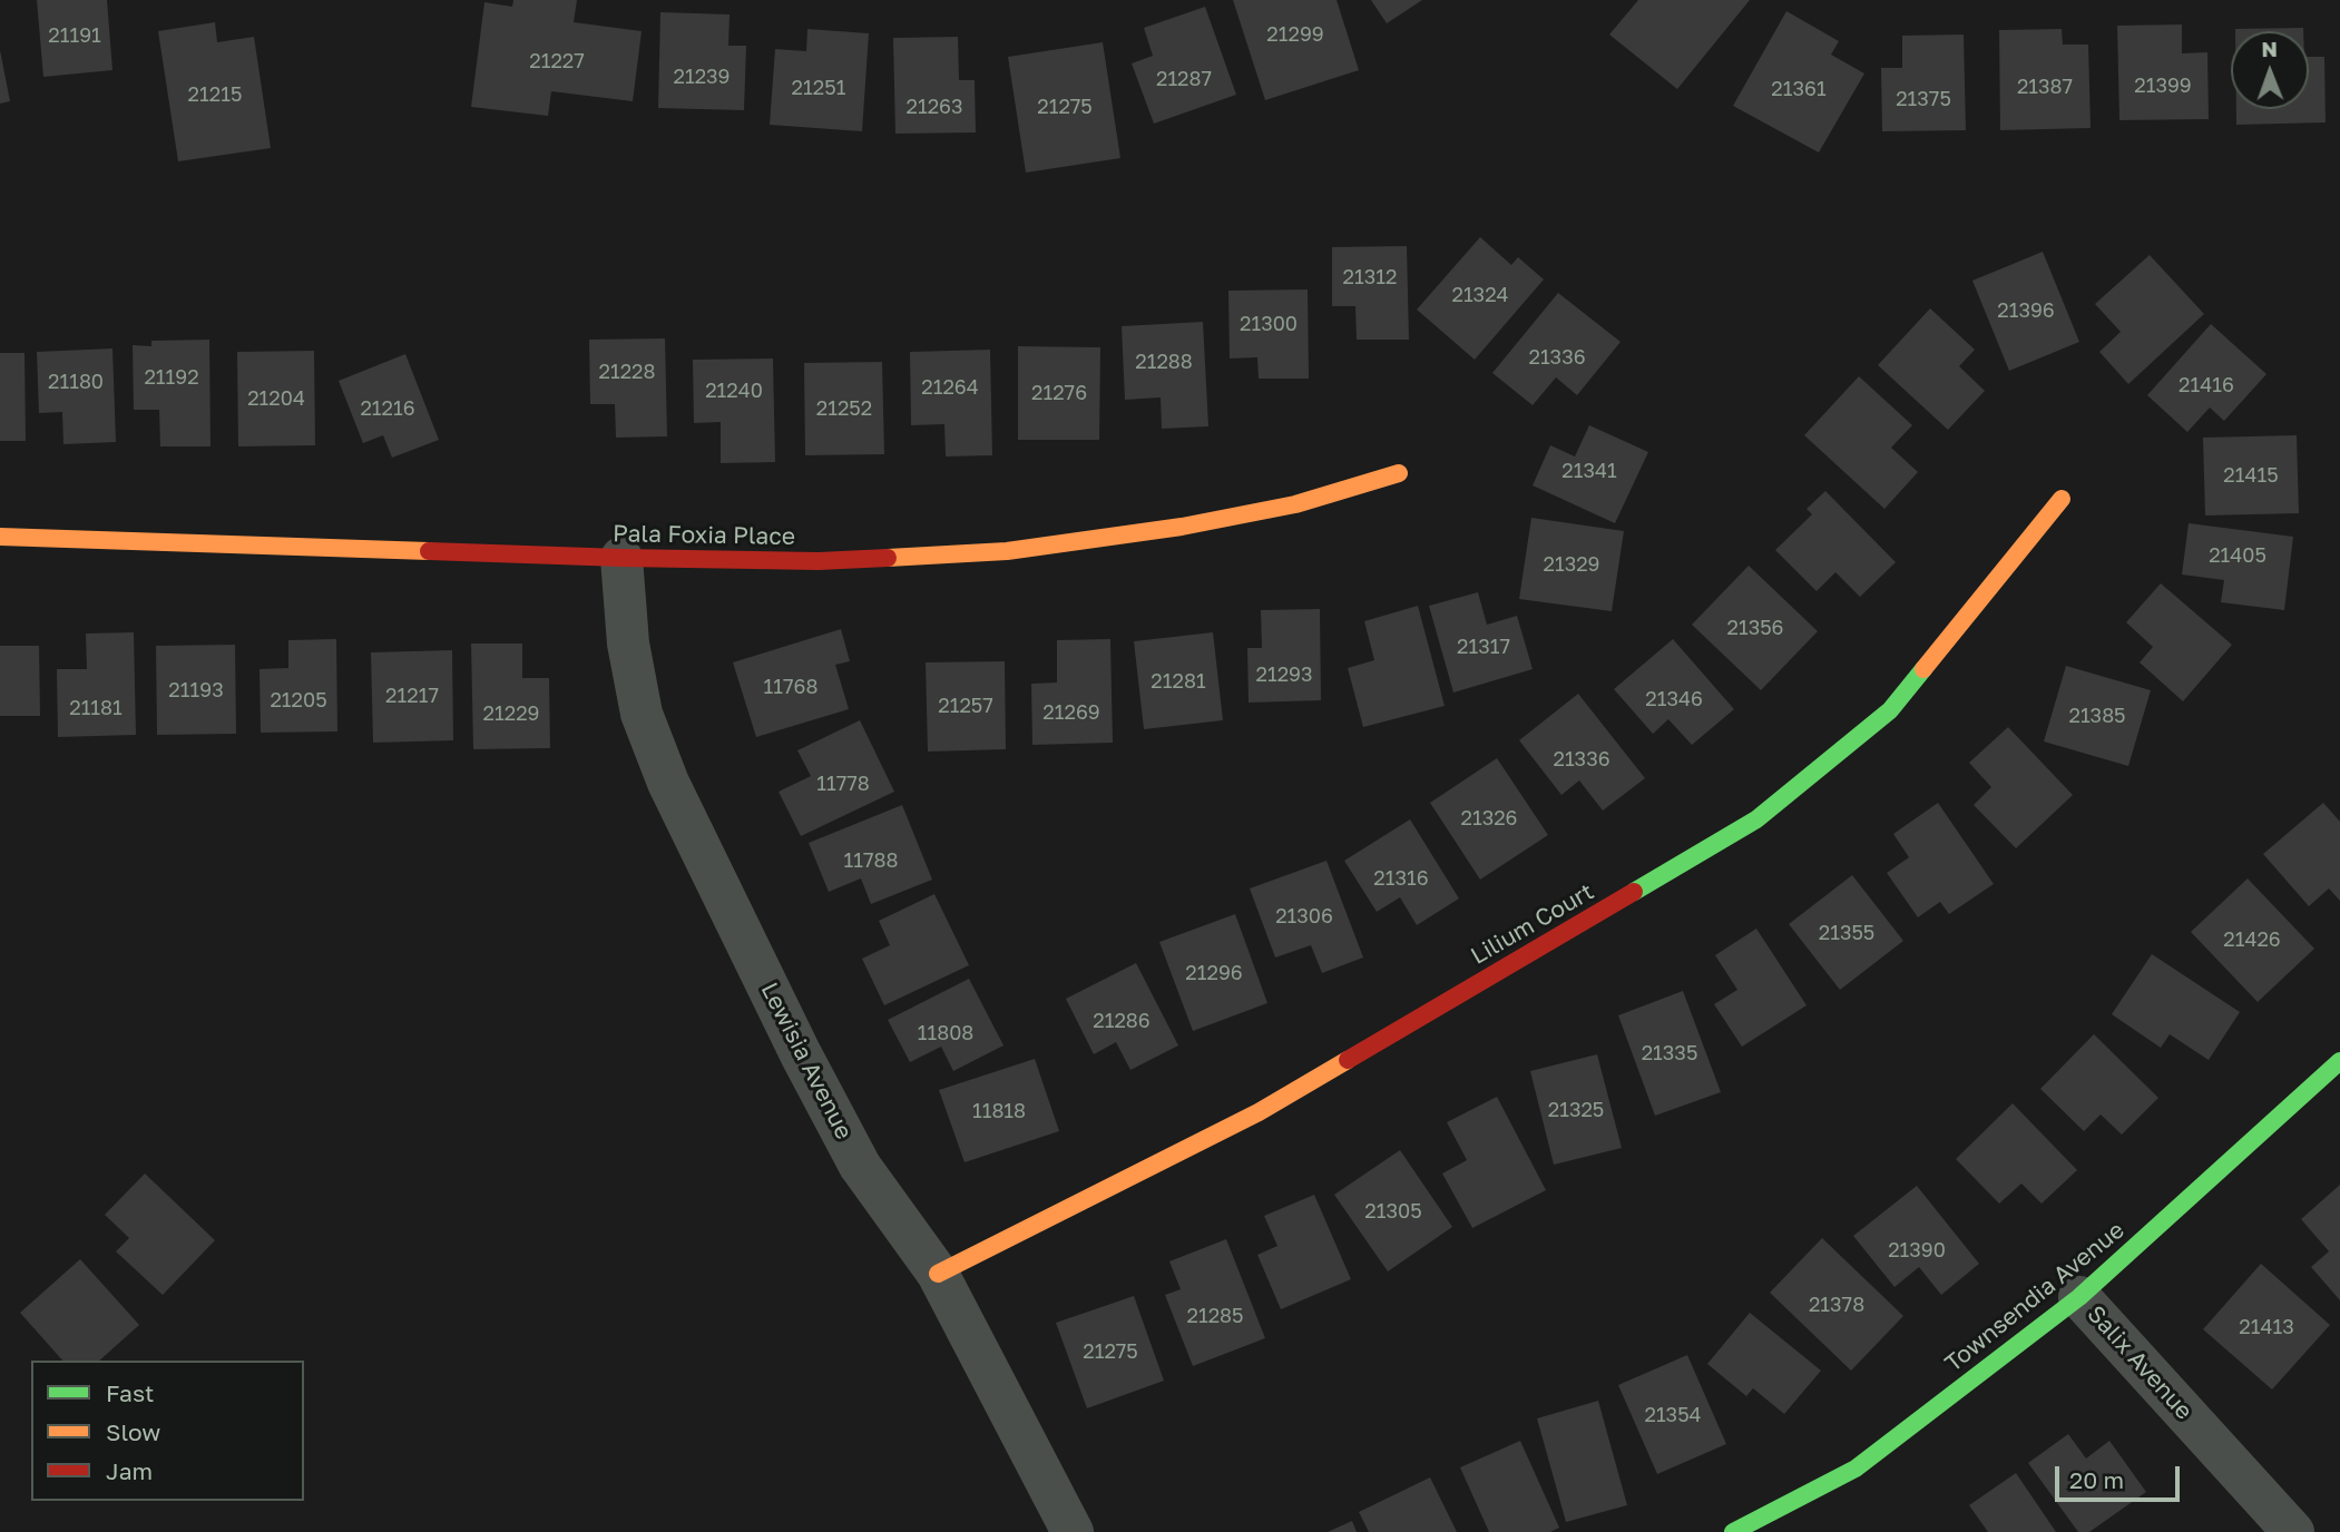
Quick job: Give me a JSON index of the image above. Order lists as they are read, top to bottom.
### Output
{
  "streets": {
    "street": [
      "Pala Foxia Place",
      "Lilium Court",
      "Lewisia Avenue",
      "Townsendia Avenue",
      "Salix Avenue"
    ]
  },
  "crossings": [
    ["Pala Foxia Place", "Lewisia Avenue"],
    ["Lilium Court", "Lewisia Avenue"],
    ["Townsendia Avenue", "Salix Avenue"]
  ],
  "house_numbers": [
    "21299",
    "21191",
    "21227",
    "21239",
    "21287",
    "21399",
    "21387",
    "21251",
    "21361",
    "21215",
    "21375",
    "21263",
    "21275",
    "21312",
    "21324",
    "21396",
    "21300",
    "21336",
    "21288",
    "21228",
    "21192",
    "21180",
    "21416",
    "21264",
    "21240",
    "21276",
    "21204",
    "21216",
    "21252",
    "21341",
    "21415",
    "21405",
    "21329",
    "21356",
    "21317",
    "21293",
    "21281",
    "11768",
    "21193",
    "21217",
    "21346",
    "21205",
    "21257",
    "21181",
    "21269",
    "21229",
    "21385",
    "21336",
    "11778",
    "21326",
    "11788",
    "21316",
    "21306",
    "21355",
    "21426",
    "21296",
    "21286",
    "11808",
    "21335",
    "21325",
    "11818",
    "21305",
    "21390",
    "21378",
    "21285",
    "21413",
    "21275",
    "21354"
  ],
  "legend": ["Fast", "Slow", "Jam"],
  "scale_bar": "20 m",
  "north": "top"
}
